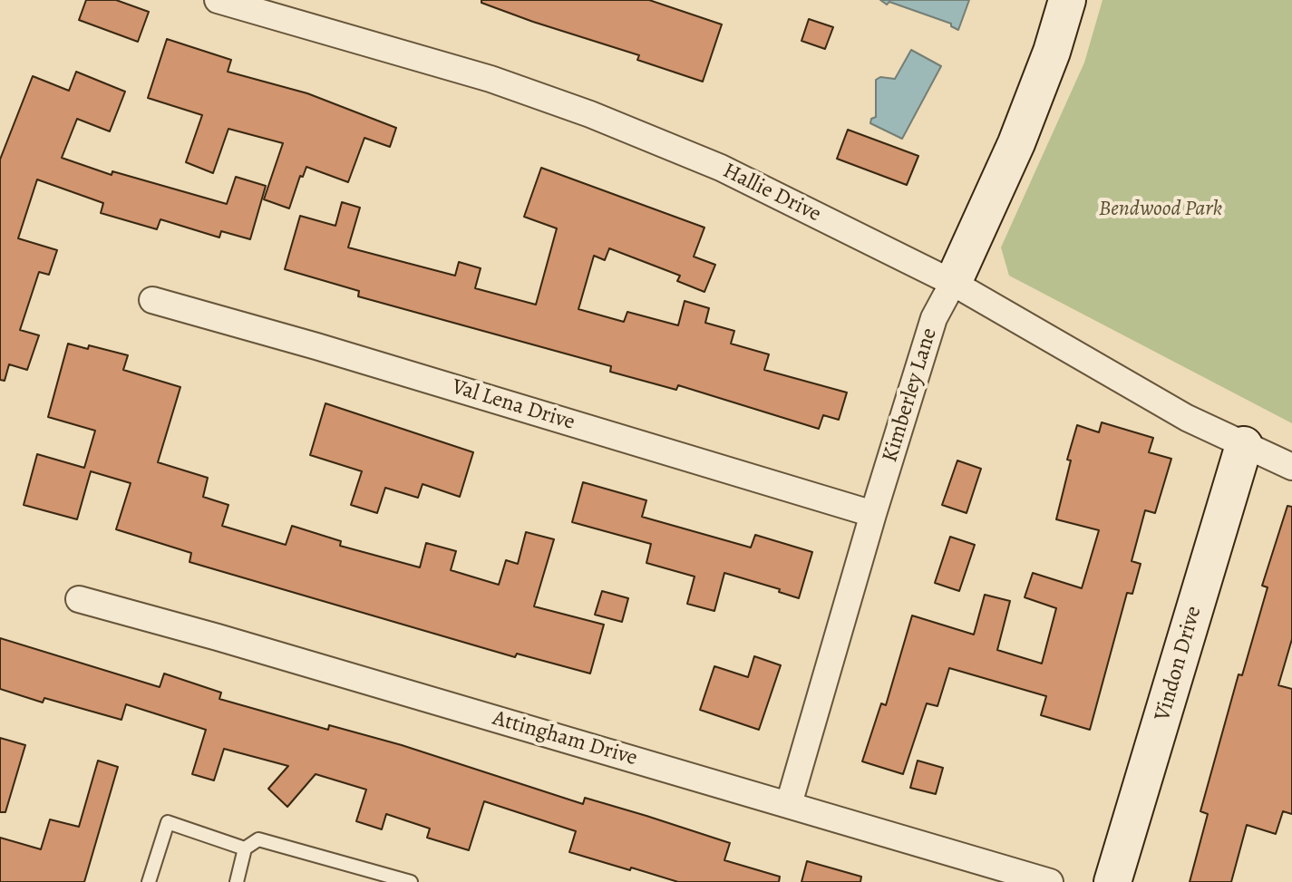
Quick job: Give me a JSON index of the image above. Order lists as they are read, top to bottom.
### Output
{
  "streets": {
    "street": [
      "Hallie Drive",
      "Kimberley Lane",
      "Val Lena Drive",
      "Vindon Drive",
      "Attingham Drive"
    ]
  },
  "crossings": [
    ["Hallie Drive", "Kimberley Lane"],
    ["Hallie Drive", "Vindon Drive"],
    ["Kimberley Lane", "Val Lena Drive"],
    ["Kimberley Lane", "Attingham Drive"]
  ],
  "parks": ["Bendwood Park"]
}
